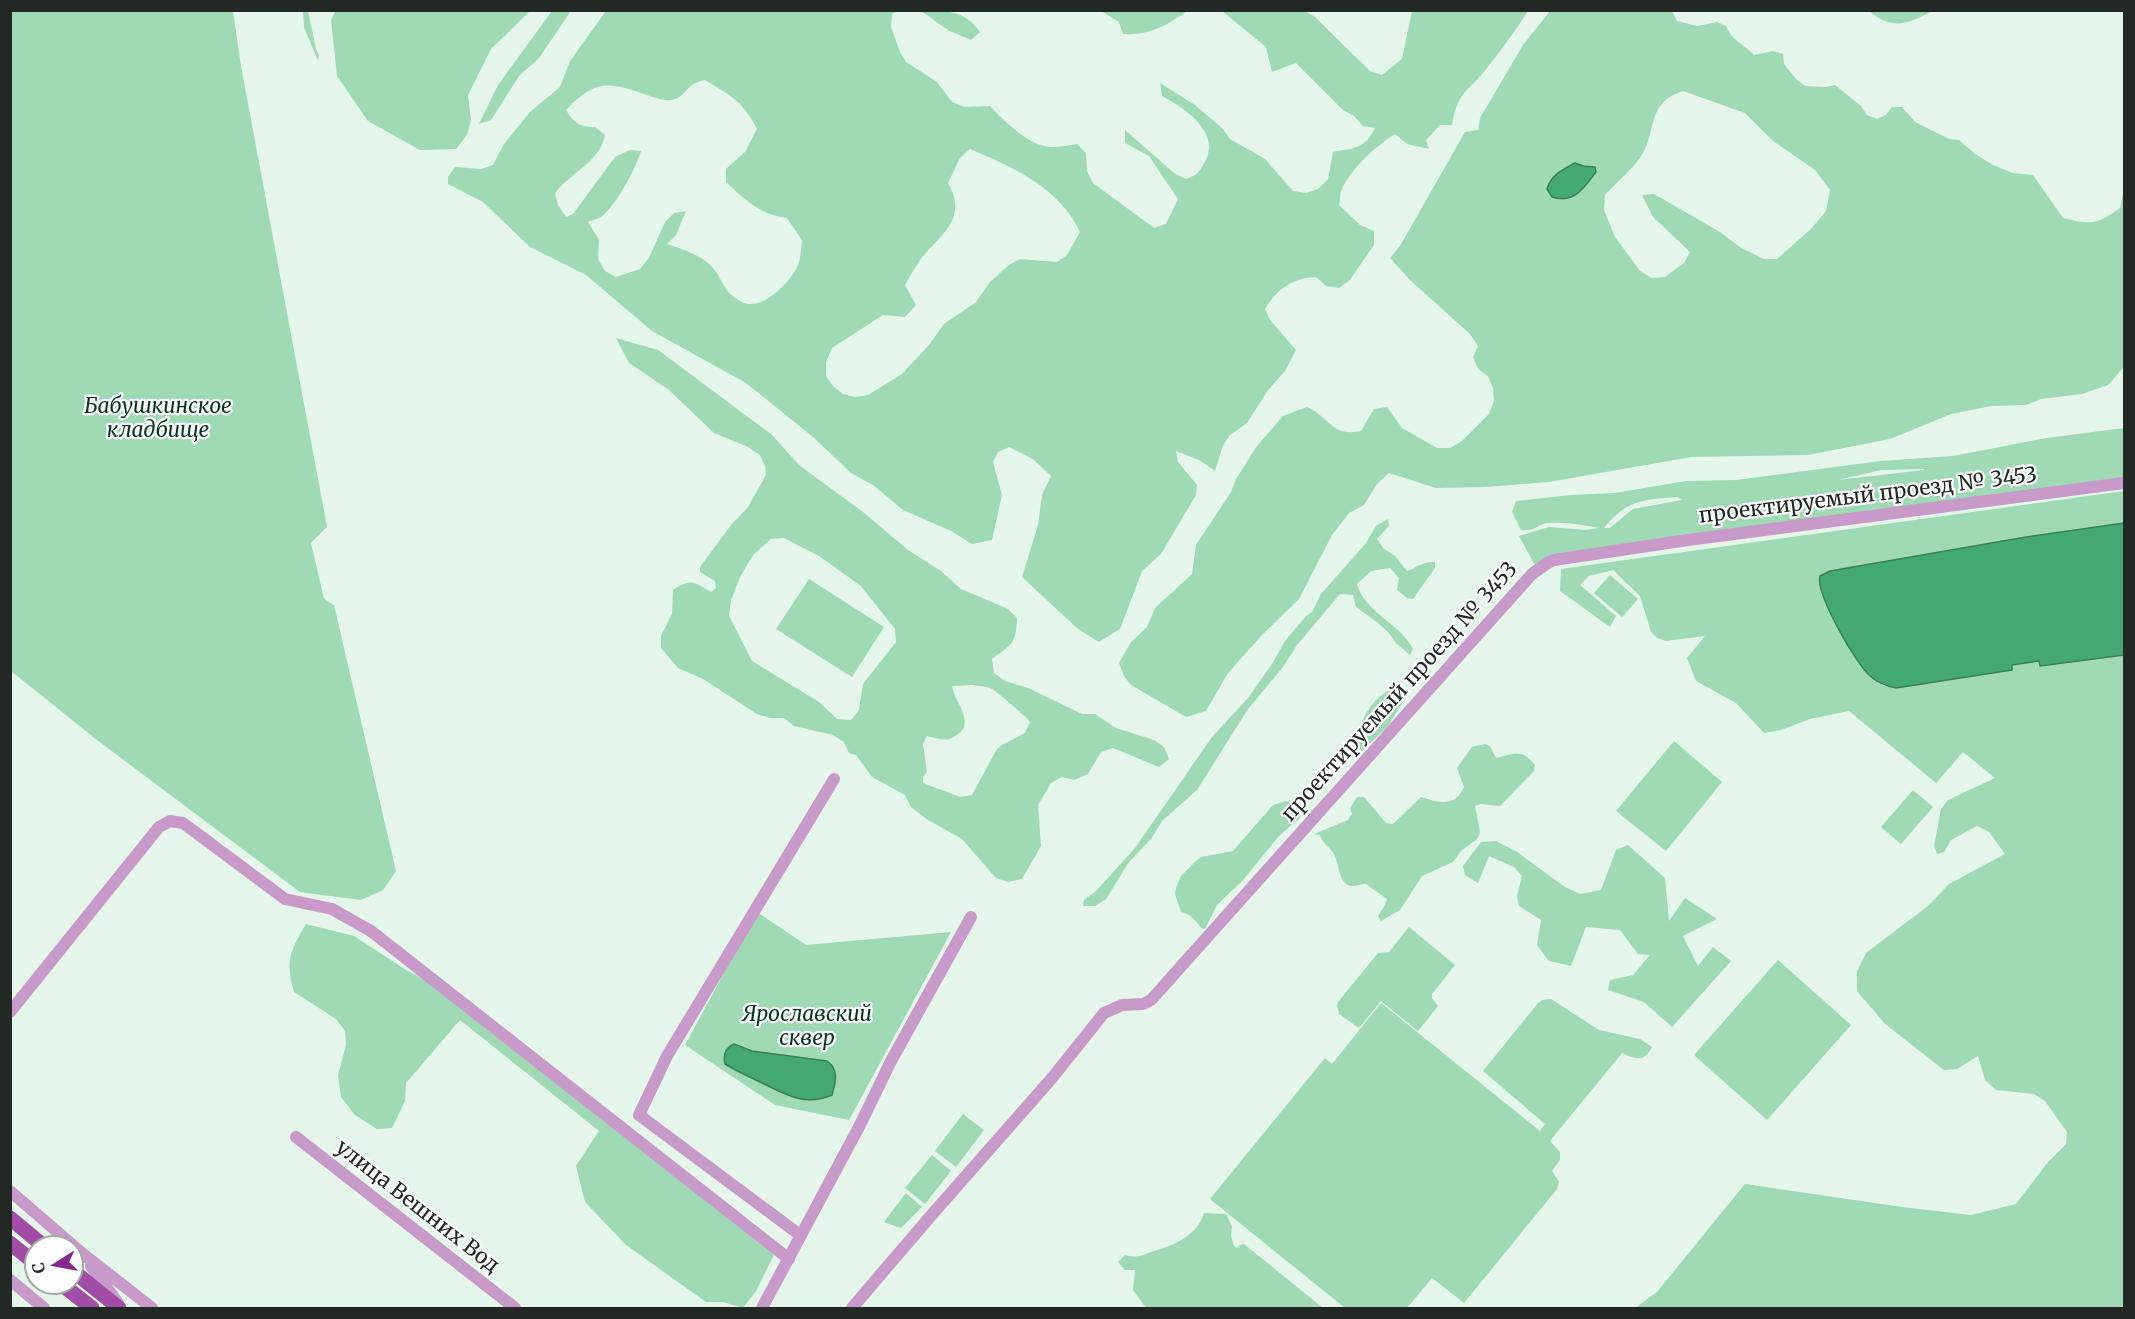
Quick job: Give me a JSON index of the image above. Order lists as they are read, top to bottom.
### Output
{
  "streets": {
    "street": ["проектируемый проезд № 3453", "улица Вешних Вод"]
  },
  "parks": ["Бабушкинское кладбище", "Ярославский сквер"],
  "north": "left"
}
